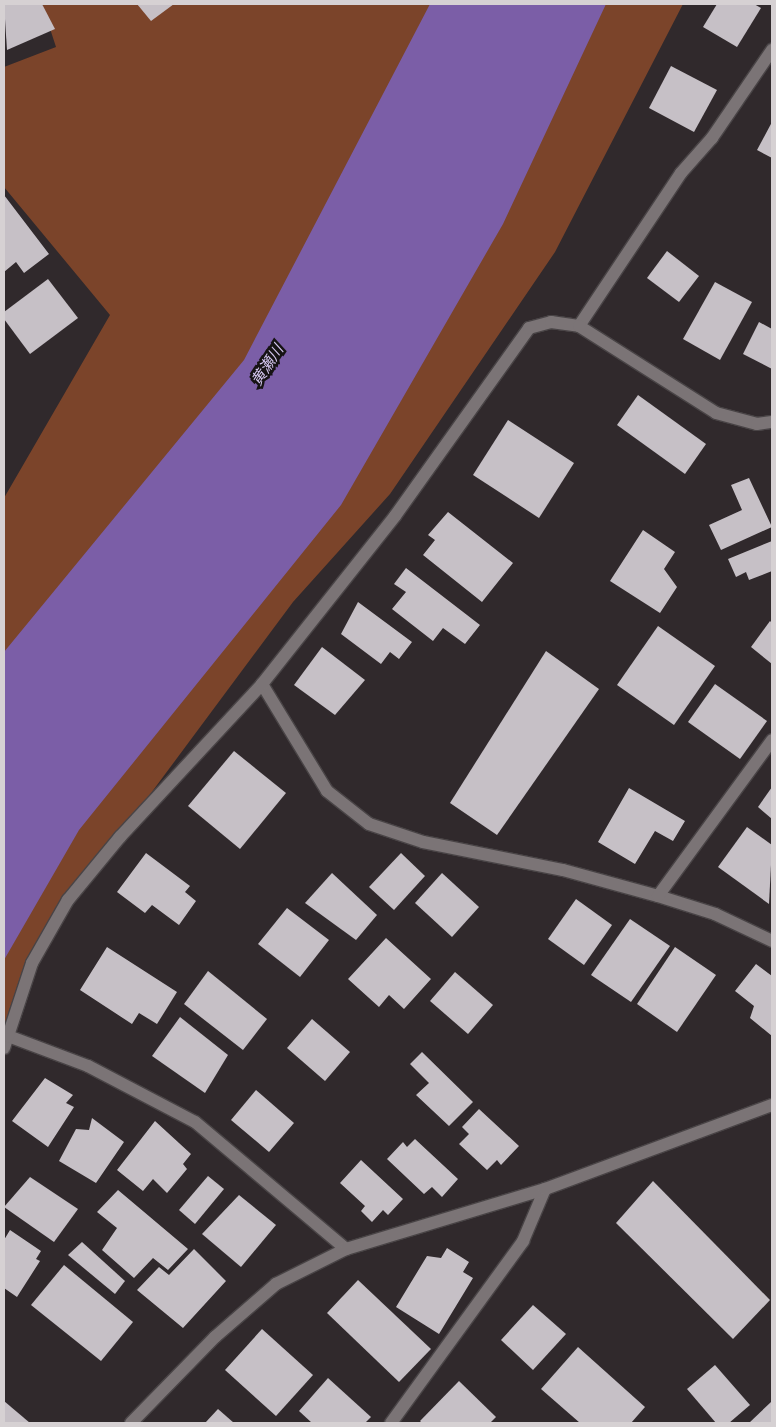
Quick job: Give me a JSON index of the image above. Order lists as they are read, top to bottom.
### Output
{
  "water": ["黄瀬川"]
}
